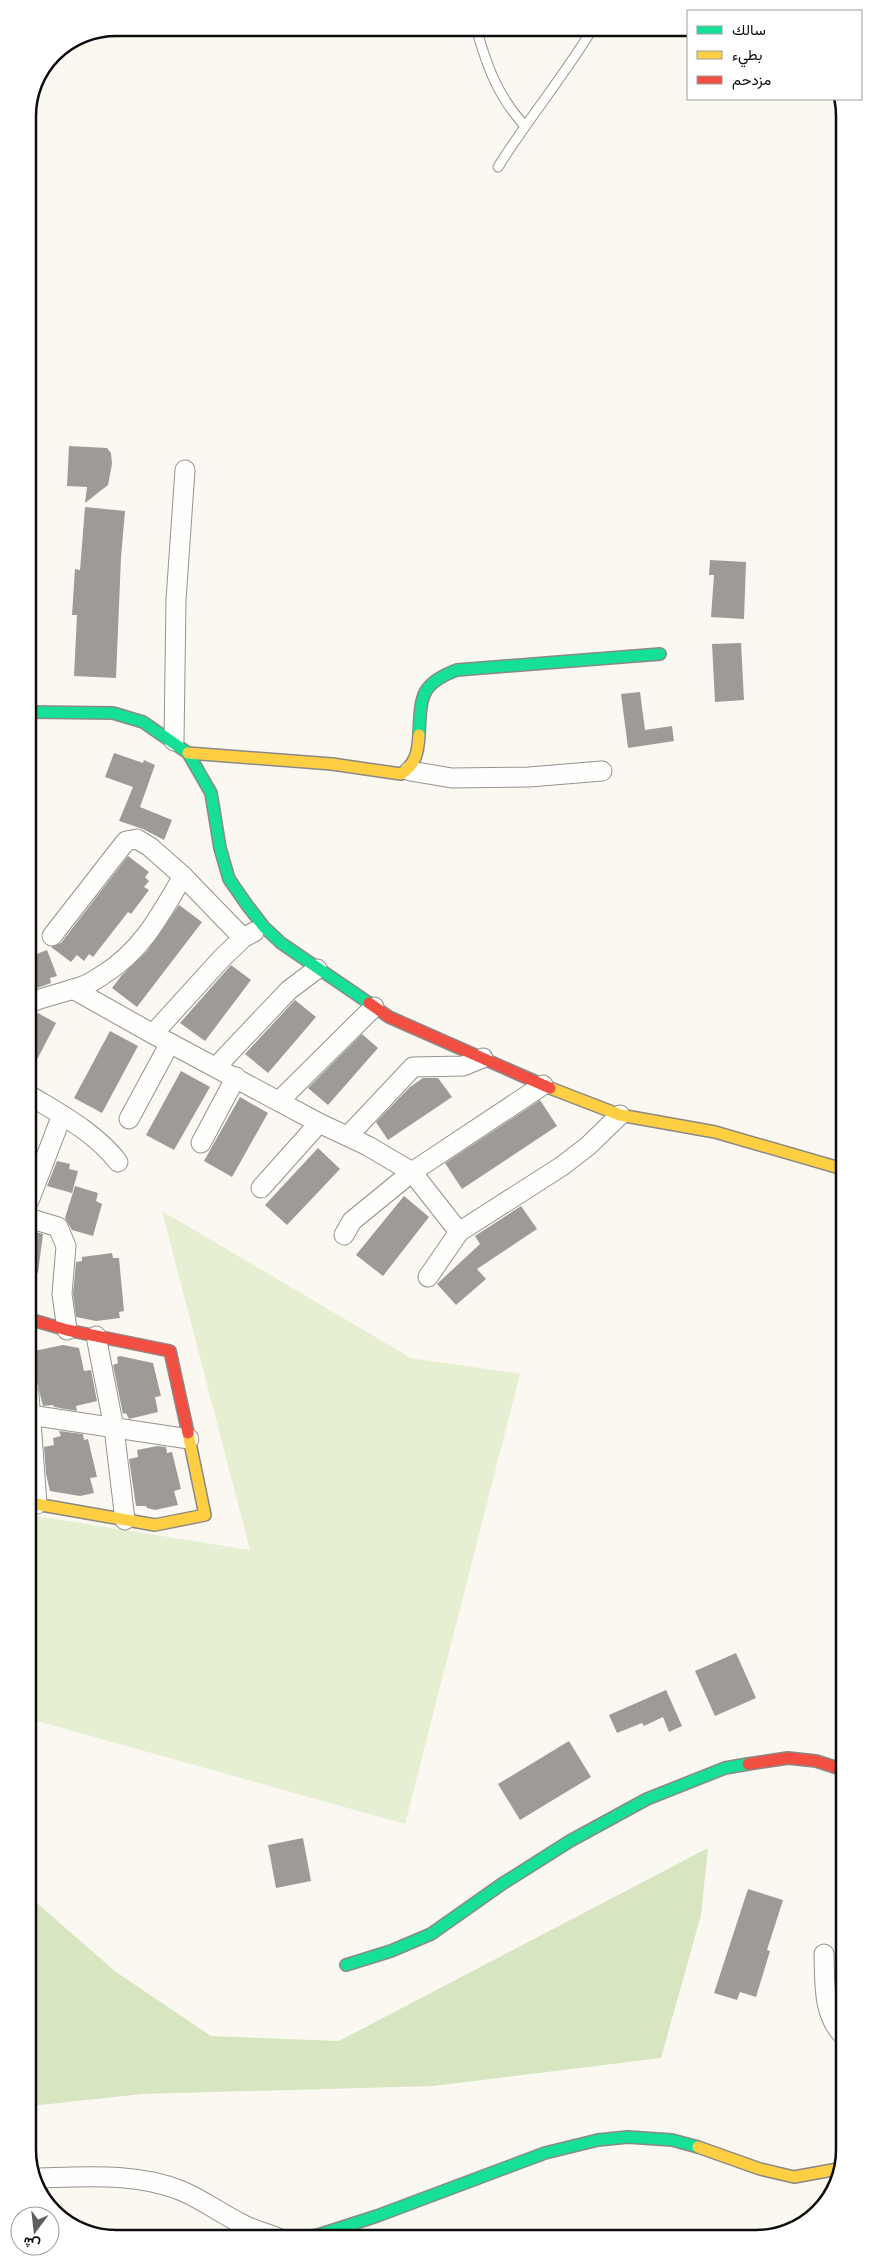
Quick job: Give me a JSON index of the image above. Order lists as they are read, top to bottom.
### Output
{
  "legend": ["سالك", "بطيء", "مزدحم"],
  "north": "bottom"
}
